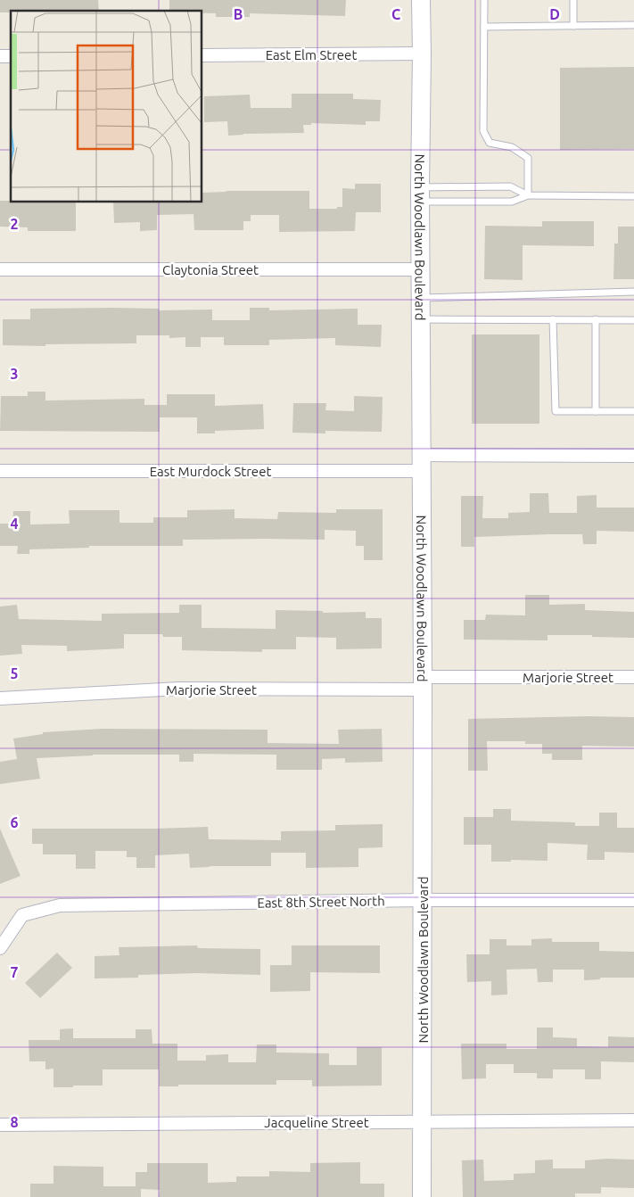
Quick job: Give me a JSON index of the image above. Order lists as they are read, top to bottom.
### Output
{
  "streets": {
    "main road": ["North Woodlawn Boulevard"],
    "street": [
      "East Elm Street",
      "Claytonia Street",
      "East Murdock Street",
      "Marjorie Street",
      "East 8th Street North",
      "Jacqueline Street"
    ]
  },
  "crossings": [
    ["East Elm Street", "North Woodlawn Boulevard"],
    ["North Woodlawn Boulevard", "Claytonia Street"],
    ["North Woodlawn Boulevard", "East Murdock Street"],
    ["North Woodlawn Boulevard", "Marjorie Street"],
    ["North Woodlawn Boulevard", "East 8th Street North"],
    ["North Woodlawn Boulevard", "Jacqueline Street"]
  ],
  "grid": {
    "columns": ["B", "C", "D"],
    "rows": [
      "2",
      "3",
      "4",
      "5",
      "6",
      "7",
      "8"
    ]
  }
}
